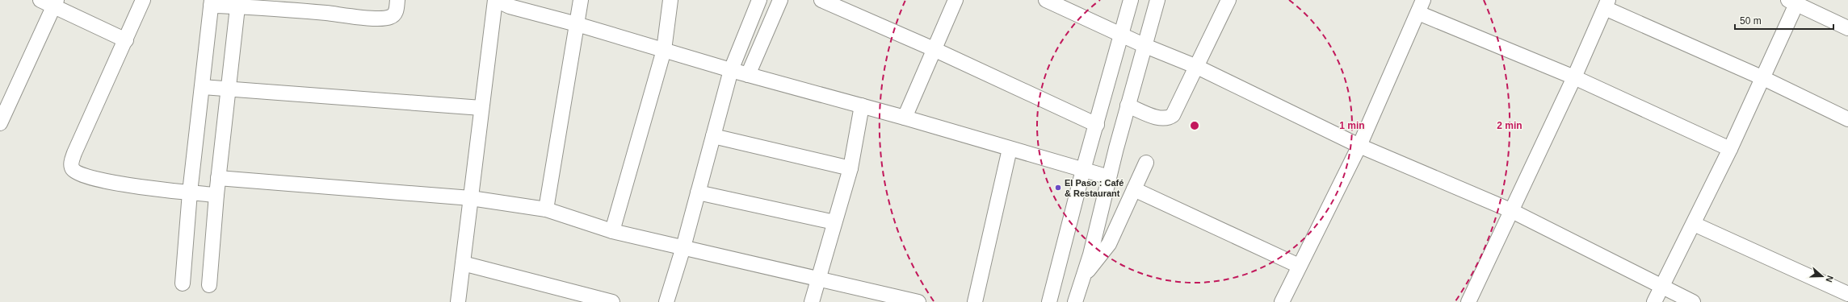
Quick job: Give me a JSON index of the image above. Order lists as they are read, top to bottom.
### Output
{
  "places": ["El Paso : Café & Restaurant"],
  "scale_bar": "50 m",
  "north": "right",
  "rings": ["1 min", "2 min"]
}
